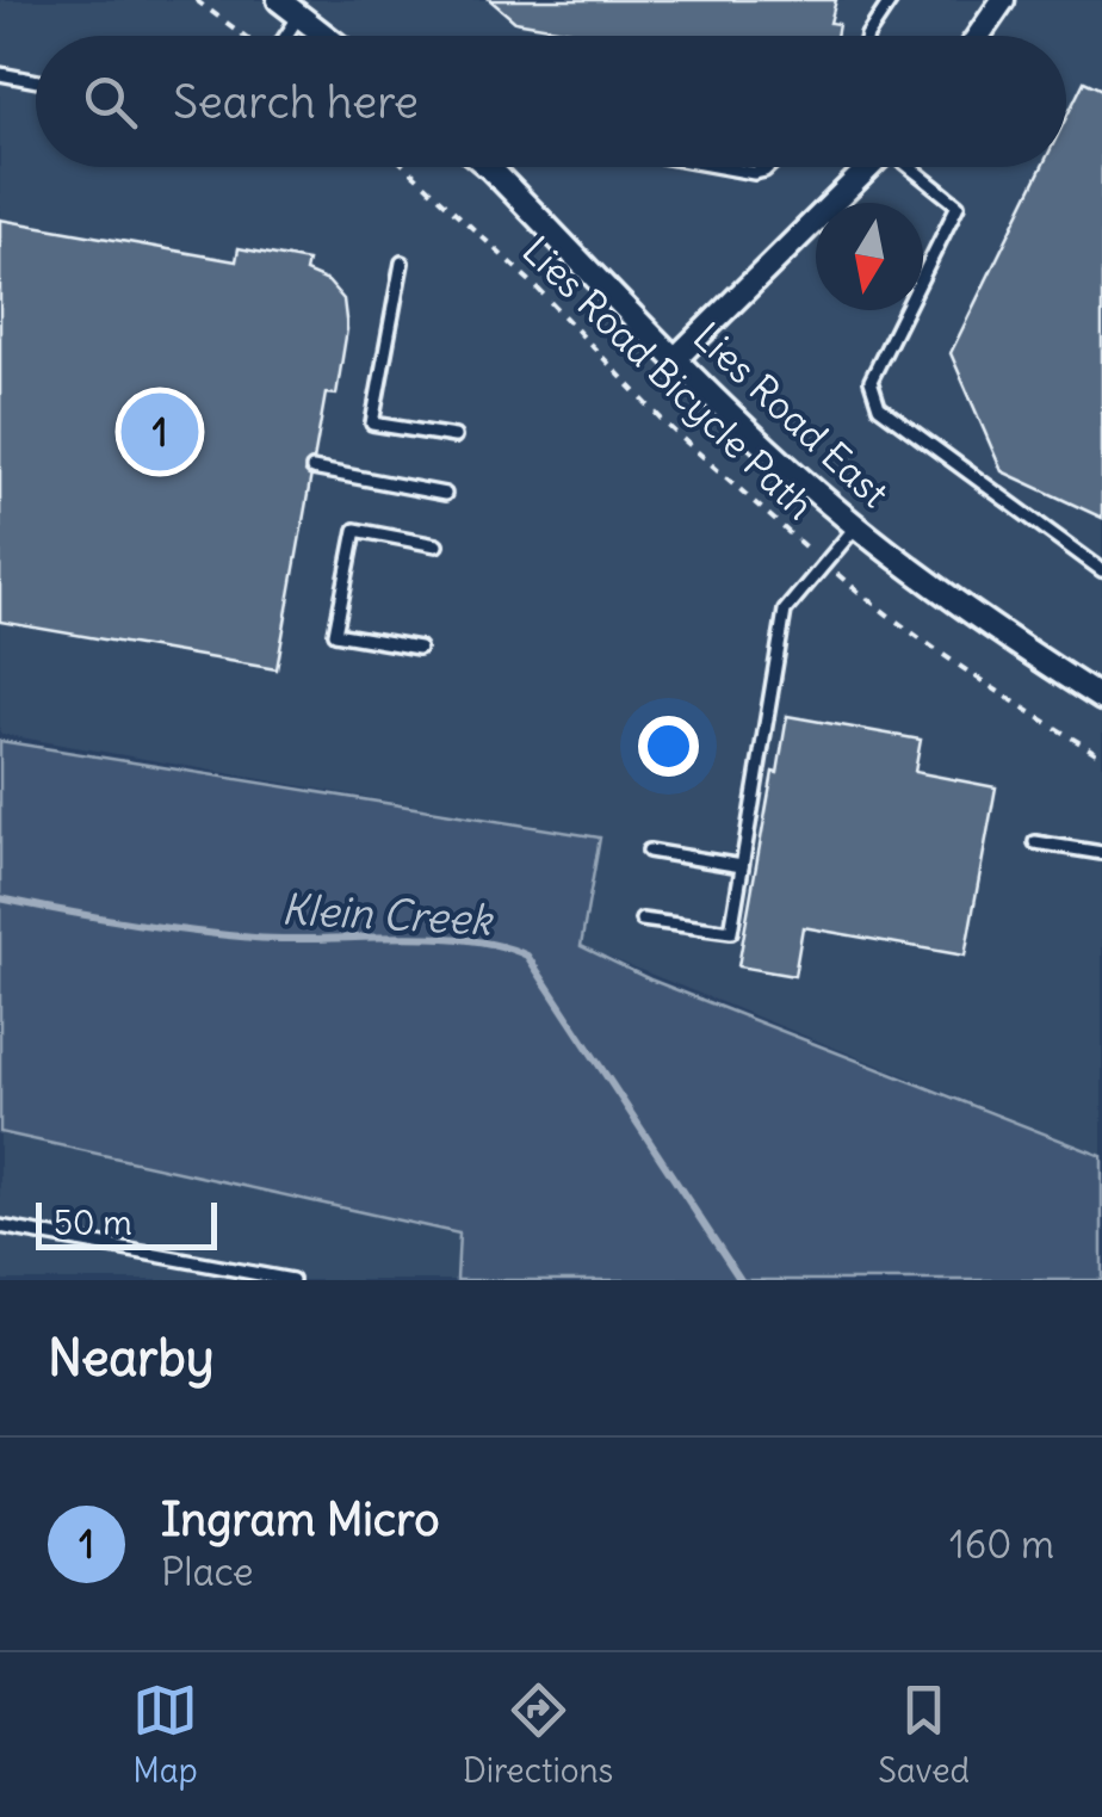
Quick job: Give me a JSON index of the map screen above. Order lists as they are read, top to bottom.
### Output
{
  "streets": {
    "street": ["Lies Road East"],
    "path": ["Lies Road Bicycle Path"]
  },
  "water": ["Klein Creek"],
  "scale_bar": "50 m",
  "north": "bottom",
  "page": {
    "search": "Search here",
    "pins": "1",
    "scale": "50 m",
    "heading": "Nearby",
    "list": [
      {
        "mark": "1",
        "name": "Ingram Micro",
        "note": "Place",
        "value": "160 m"
      }
    ],
    "nav": ["Map", "Directions", "Saved"]
  }
}
